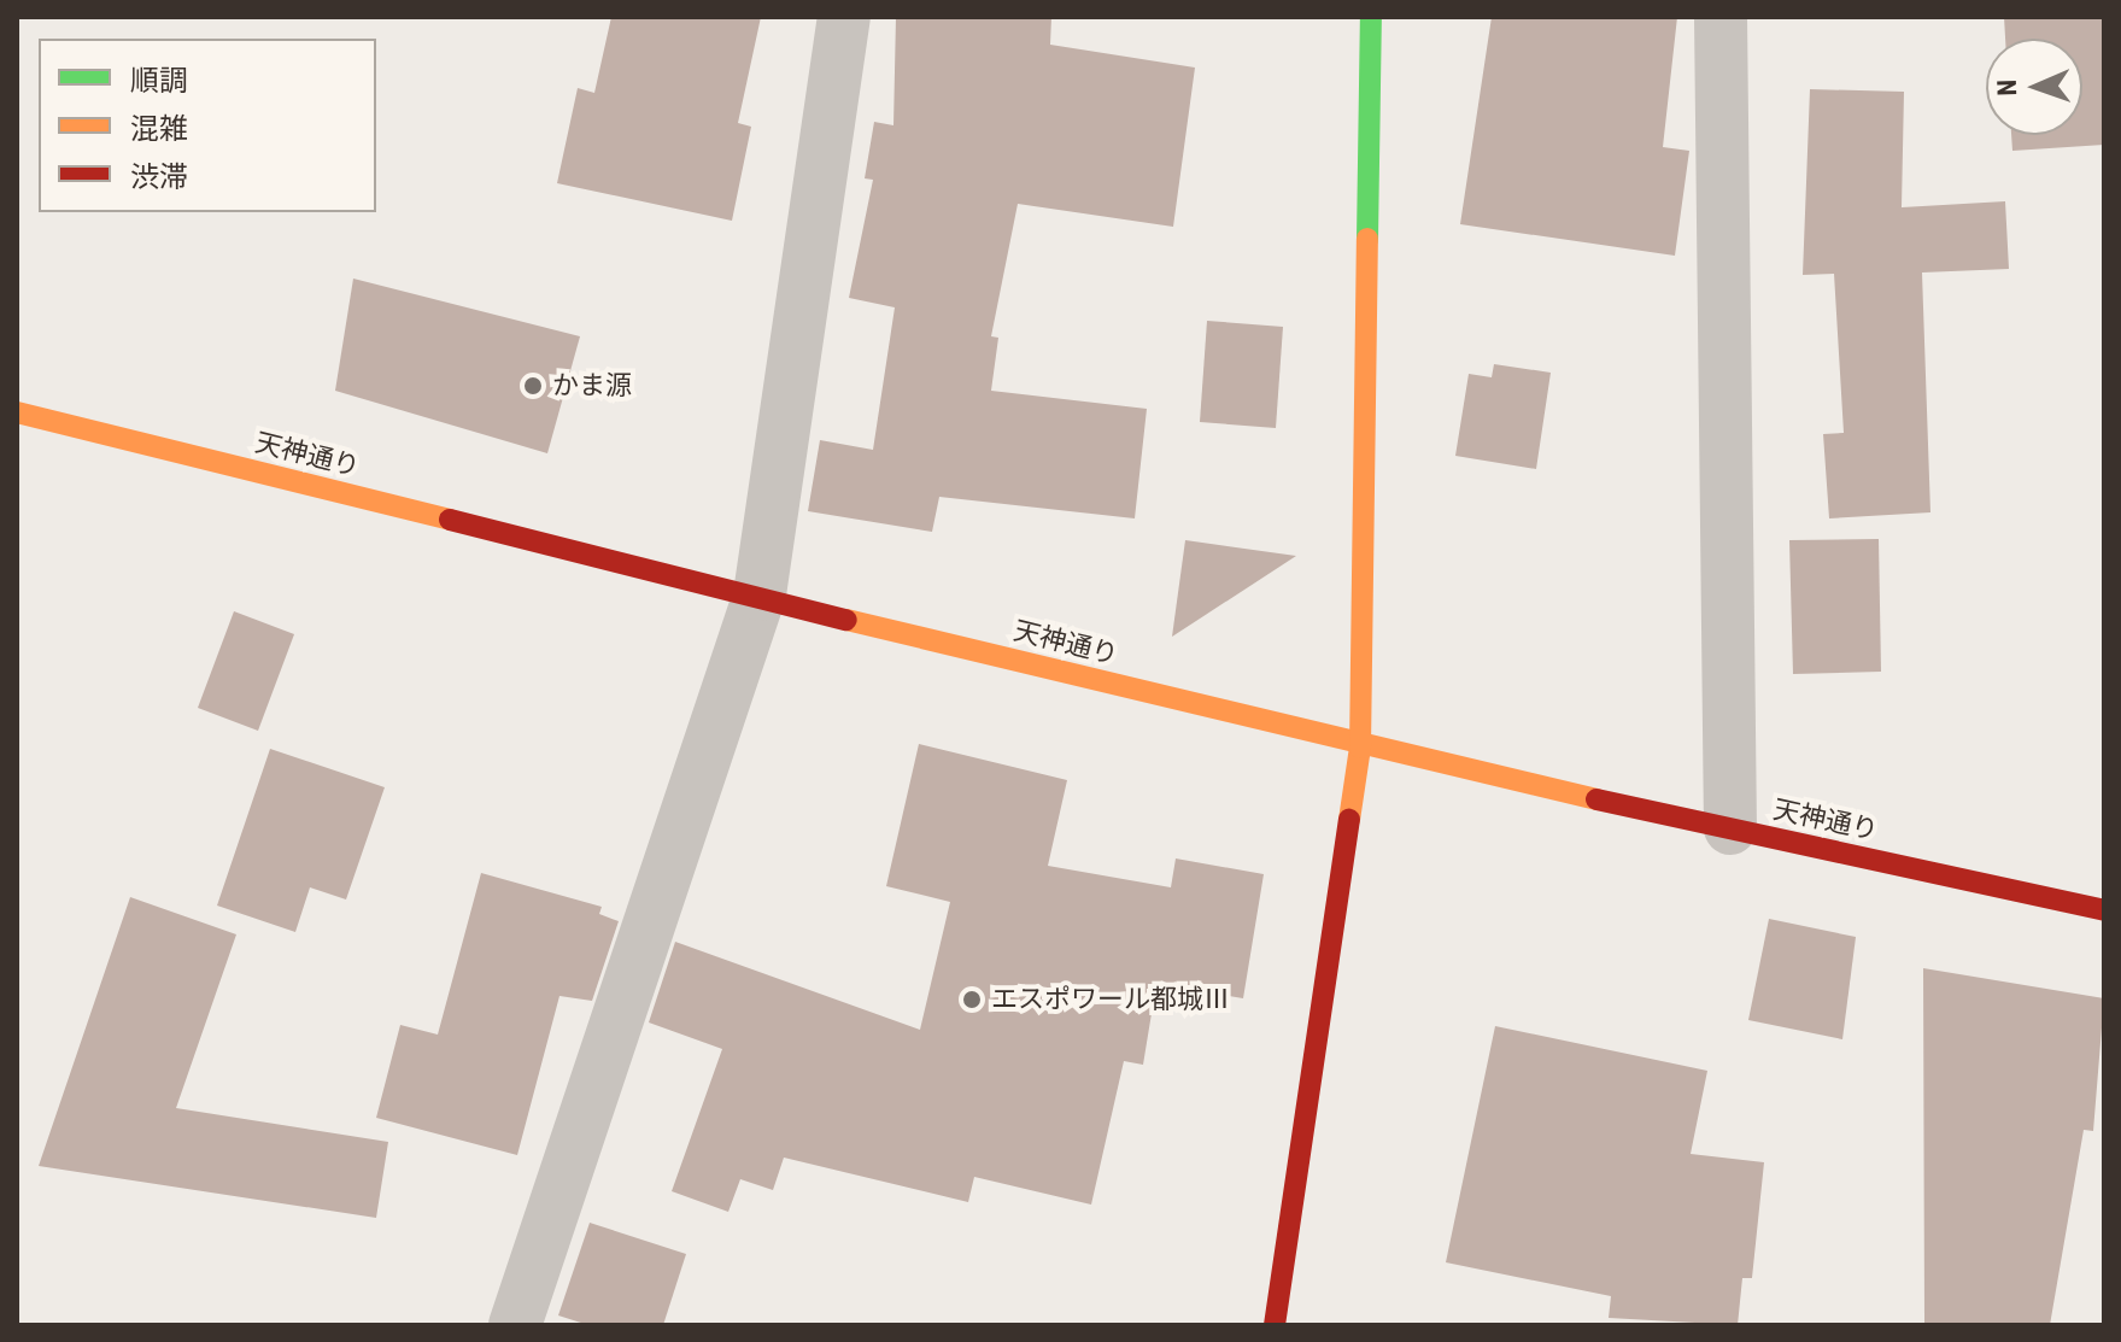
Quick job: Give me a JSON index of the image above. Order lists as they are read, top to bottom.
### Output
{
  "streets": {
    "street": ["天神通り"]
  },
  "places": ["かま源", "エスポワール都城Ⅲ"],
  "legend": ["順調", "混雑", "渋滞"],
  "north": "left"
}
